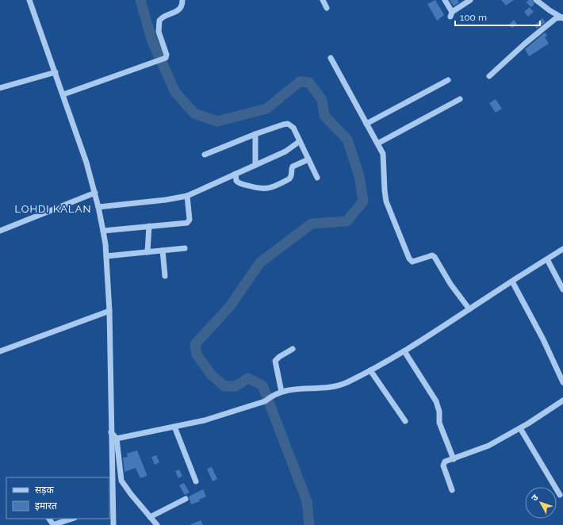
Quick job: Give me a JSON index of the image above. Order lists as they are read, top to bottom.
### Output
{
  "districts": ["LOHDI KALAN"],
  "legend": ["सड़क", "इमारत"],
  "scale_bar": "100 m",
  "north": "top left"
}
